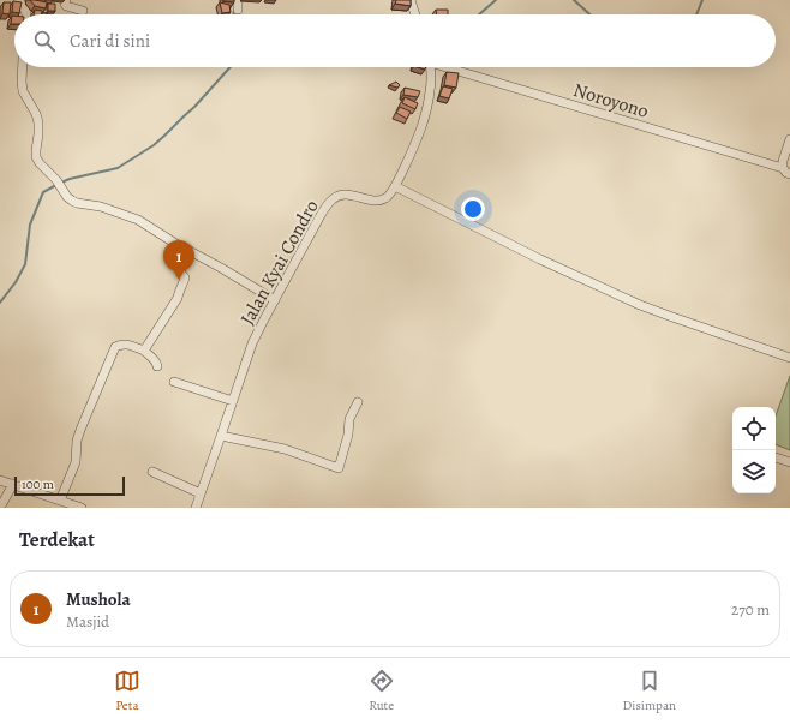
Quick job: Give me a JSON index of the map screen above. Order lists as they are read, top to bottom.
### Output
{
  "streets": {
    "street": ["Noroyono", "Jalan Kyai Condro"]
  },
  "scale_bar": "100 m",
  "page": {
    "search": "Cari di sini",
    "pins": "1",
    "scale": "100 m",
    "heading": "Terdekat",
    "list": [
      {
        "mark": "1",
        "name": "Mushola",
        "note": "Masjid",
        "value": "270 m"
      }
    ],
    "nav": ["Peta", "Rute", "Disimpan"]
  }
}
